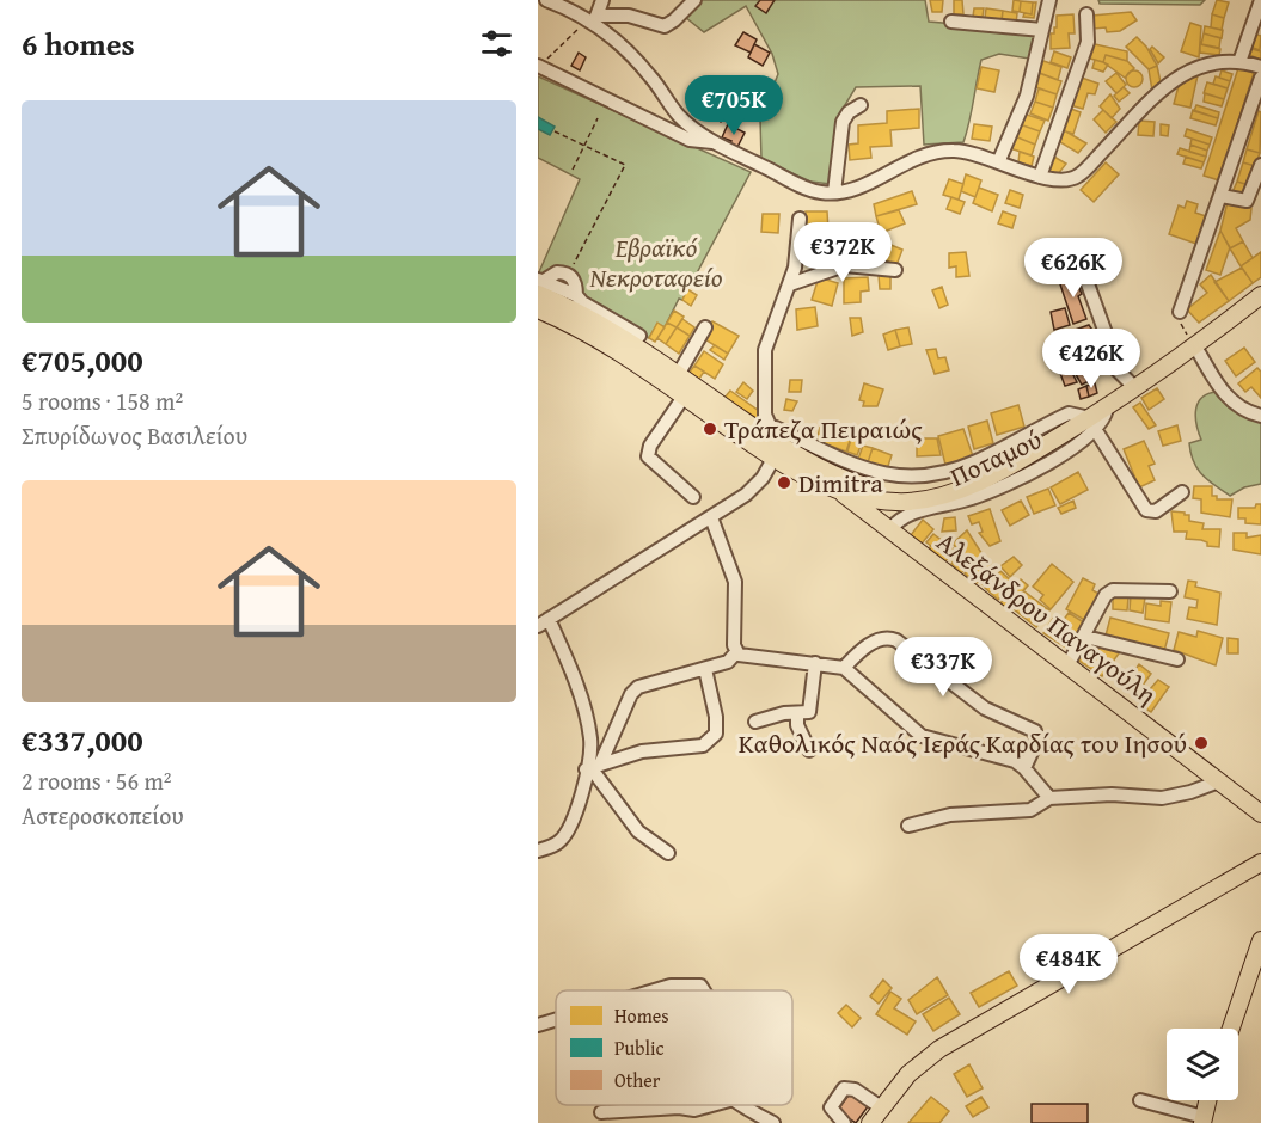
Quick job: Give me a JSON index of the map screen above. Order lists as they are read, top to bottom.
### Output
{
  "streets": {
    "main road": ["Αλεξάνδρου Παναγούλη"],
    "street": ["Ποταμού"]
  },
  "crossings": [
    ["Ποταμού", "Αλεξάνδρου Παναγούλη"]
  ],
  "parks": ["Εβραϊκό Νεκροταφείο"],
  "places": ["Τράπεζα Πειραιώς", "Dimitra", "Καθολικός Ναός Ιεράς Καρδίας του Ιησού"],
  "legend": ["Homes", "Public", "Other"],
  "page": {
    "heading": "6 homes",
    "price": [
      "€705K",
      "€372K",
      "€626K",
      "€426K",
      "€337K",
      "€484K"
    ],
    "list": [
      {
        "name": "€705,000",
        "note": "5 rooms · 158 m² · Σπυρίδωνος Βασιλείου"
      },
      {
        "name": "€337,000",
        "note": "2 rooms · 56 m² · Αστεροσκοπείου"
      }
    ]
  }
}
